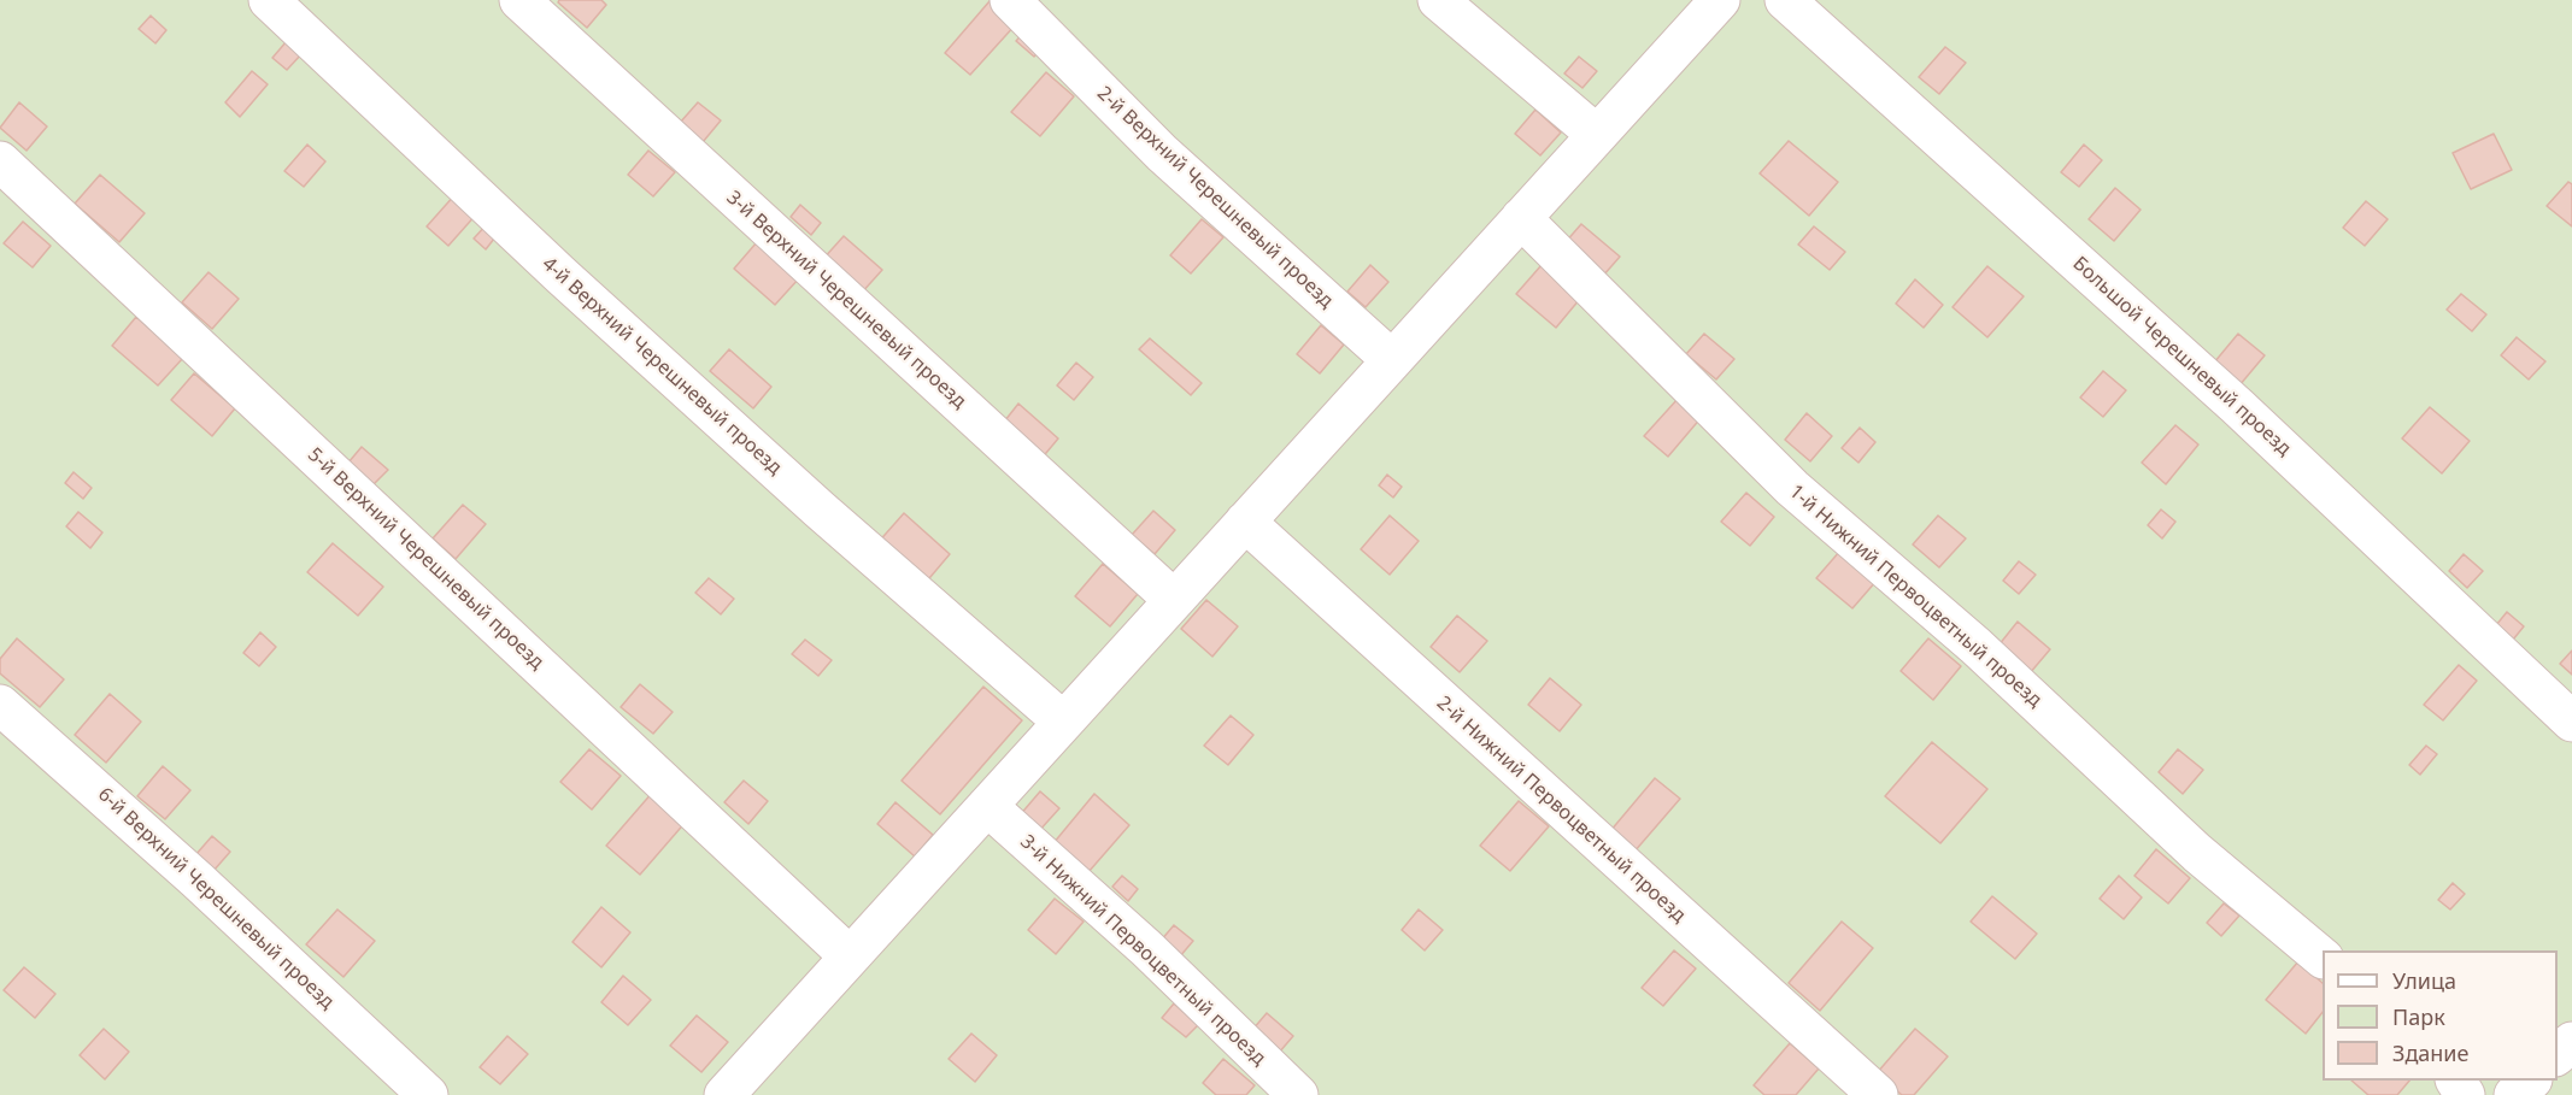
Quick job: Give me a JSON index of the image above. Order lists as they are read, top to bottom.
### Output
{
  "streets": {
    "lane": [
      "2-й Верхний Черешневый проезд",
      "3-й Верхний Черешневый проезд",
      "Большой Черешневый проезд",
      "4-й Верхний Черешневый проезд",
      "5-й Верхний Черешневый проезд",
      "1-й Нижний Первоцветный проезд",
      "2-й Нижний Первоцветный проезд",
      "6-й Верхний Черешневый проезд",
      "3-й Нижний Первоцветный проезд"
    ]
  },
  "legend": ["Улица", "Парк", "Здание"]
}
